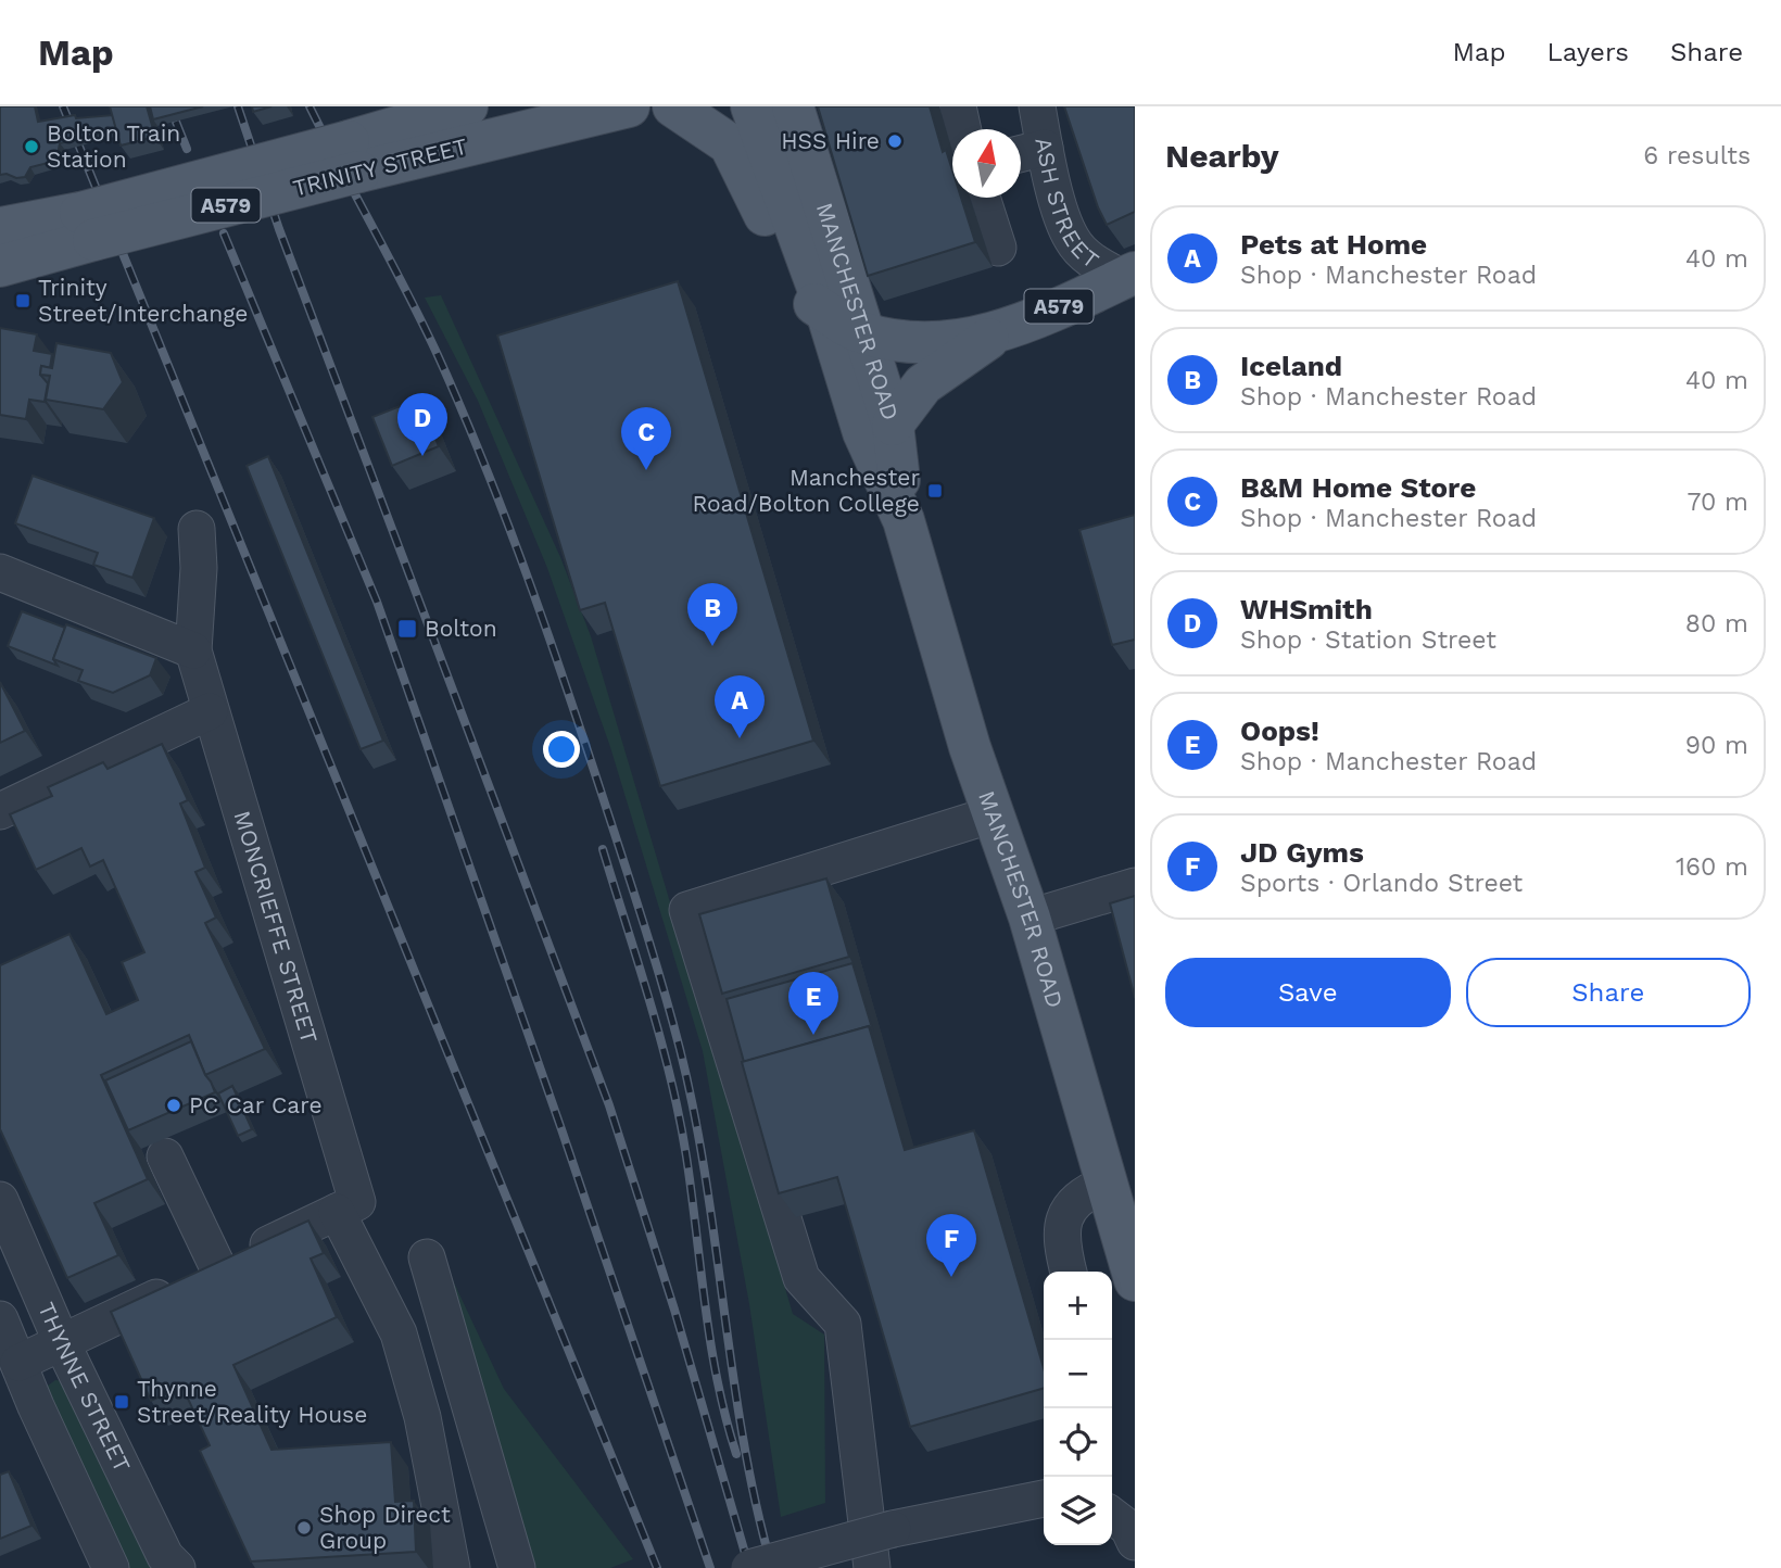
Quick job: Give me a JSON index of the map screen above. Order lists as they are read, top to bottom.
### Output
{
  "streets": {
    "main road": ["TRINITY STREET", "A579", "MANCHESTER ROAD"],
    "street": ["ASH STREET", "MONCRIEFFE STREET", "THYNNE STREET"]
  },
  "crossings": [
    ["ASH STREET", "A579"],
    ["A579", "MANCHESTER ROAD"]
  ],
  "places": {
    "other": [
      "HSS Hire",
      "Bolton Train Station",
      "PC Car Care",
      "Shop Direct Group"
    ],
    "transit": [
      "Trinity Street/Interchange",
      "Manchester Road/Bolton College",
      "Bolton",
      "Thynne Street/Reality House"
    ]
  },
  "north": "top",
  "page": {
    "header": "Map",
    "nav": ["Map", "Layers", "Share"],
    "heading": ["Nearby", "6 results"],
    "list": [
      {
        "mark": "A",
        "name": "Pets at Home",
        "note": "Shop · Manchester Road",
        "value": "40 m"
      },
      {
        "mark": "B",
        "name": "Iceland",
        "note": "Shop · Manchester Road",
        "value": "40 m"
      },
      {
        "mark": "C",
        "name": "B&M Home Store",
        "note": "Shop · Manchester Road",
        "value": "70 m"
      },
      {
        "mark": "D",
        "name": "WHSmith",
        "note": "Shop · Station Street",
        "value": "80 m"
      },
      {
        "mark": "E",
        "name": "Oops!",
        "note": "Shop · Manchester Road",
        "value": "90 m"
      },
      {
        "mark": "F",
        "name": "JD Gyms",
        "note": "Sports · Orlando Street",
        "value": "160 m"
      }
    ],
    "pins": [
      "D",
      "C",
      "B",
      "A",
      "E",
      "F"
    ],
    "buttons": ["Save", "Share"],
    "map_buttons": ["+", "−"]
  }
}
